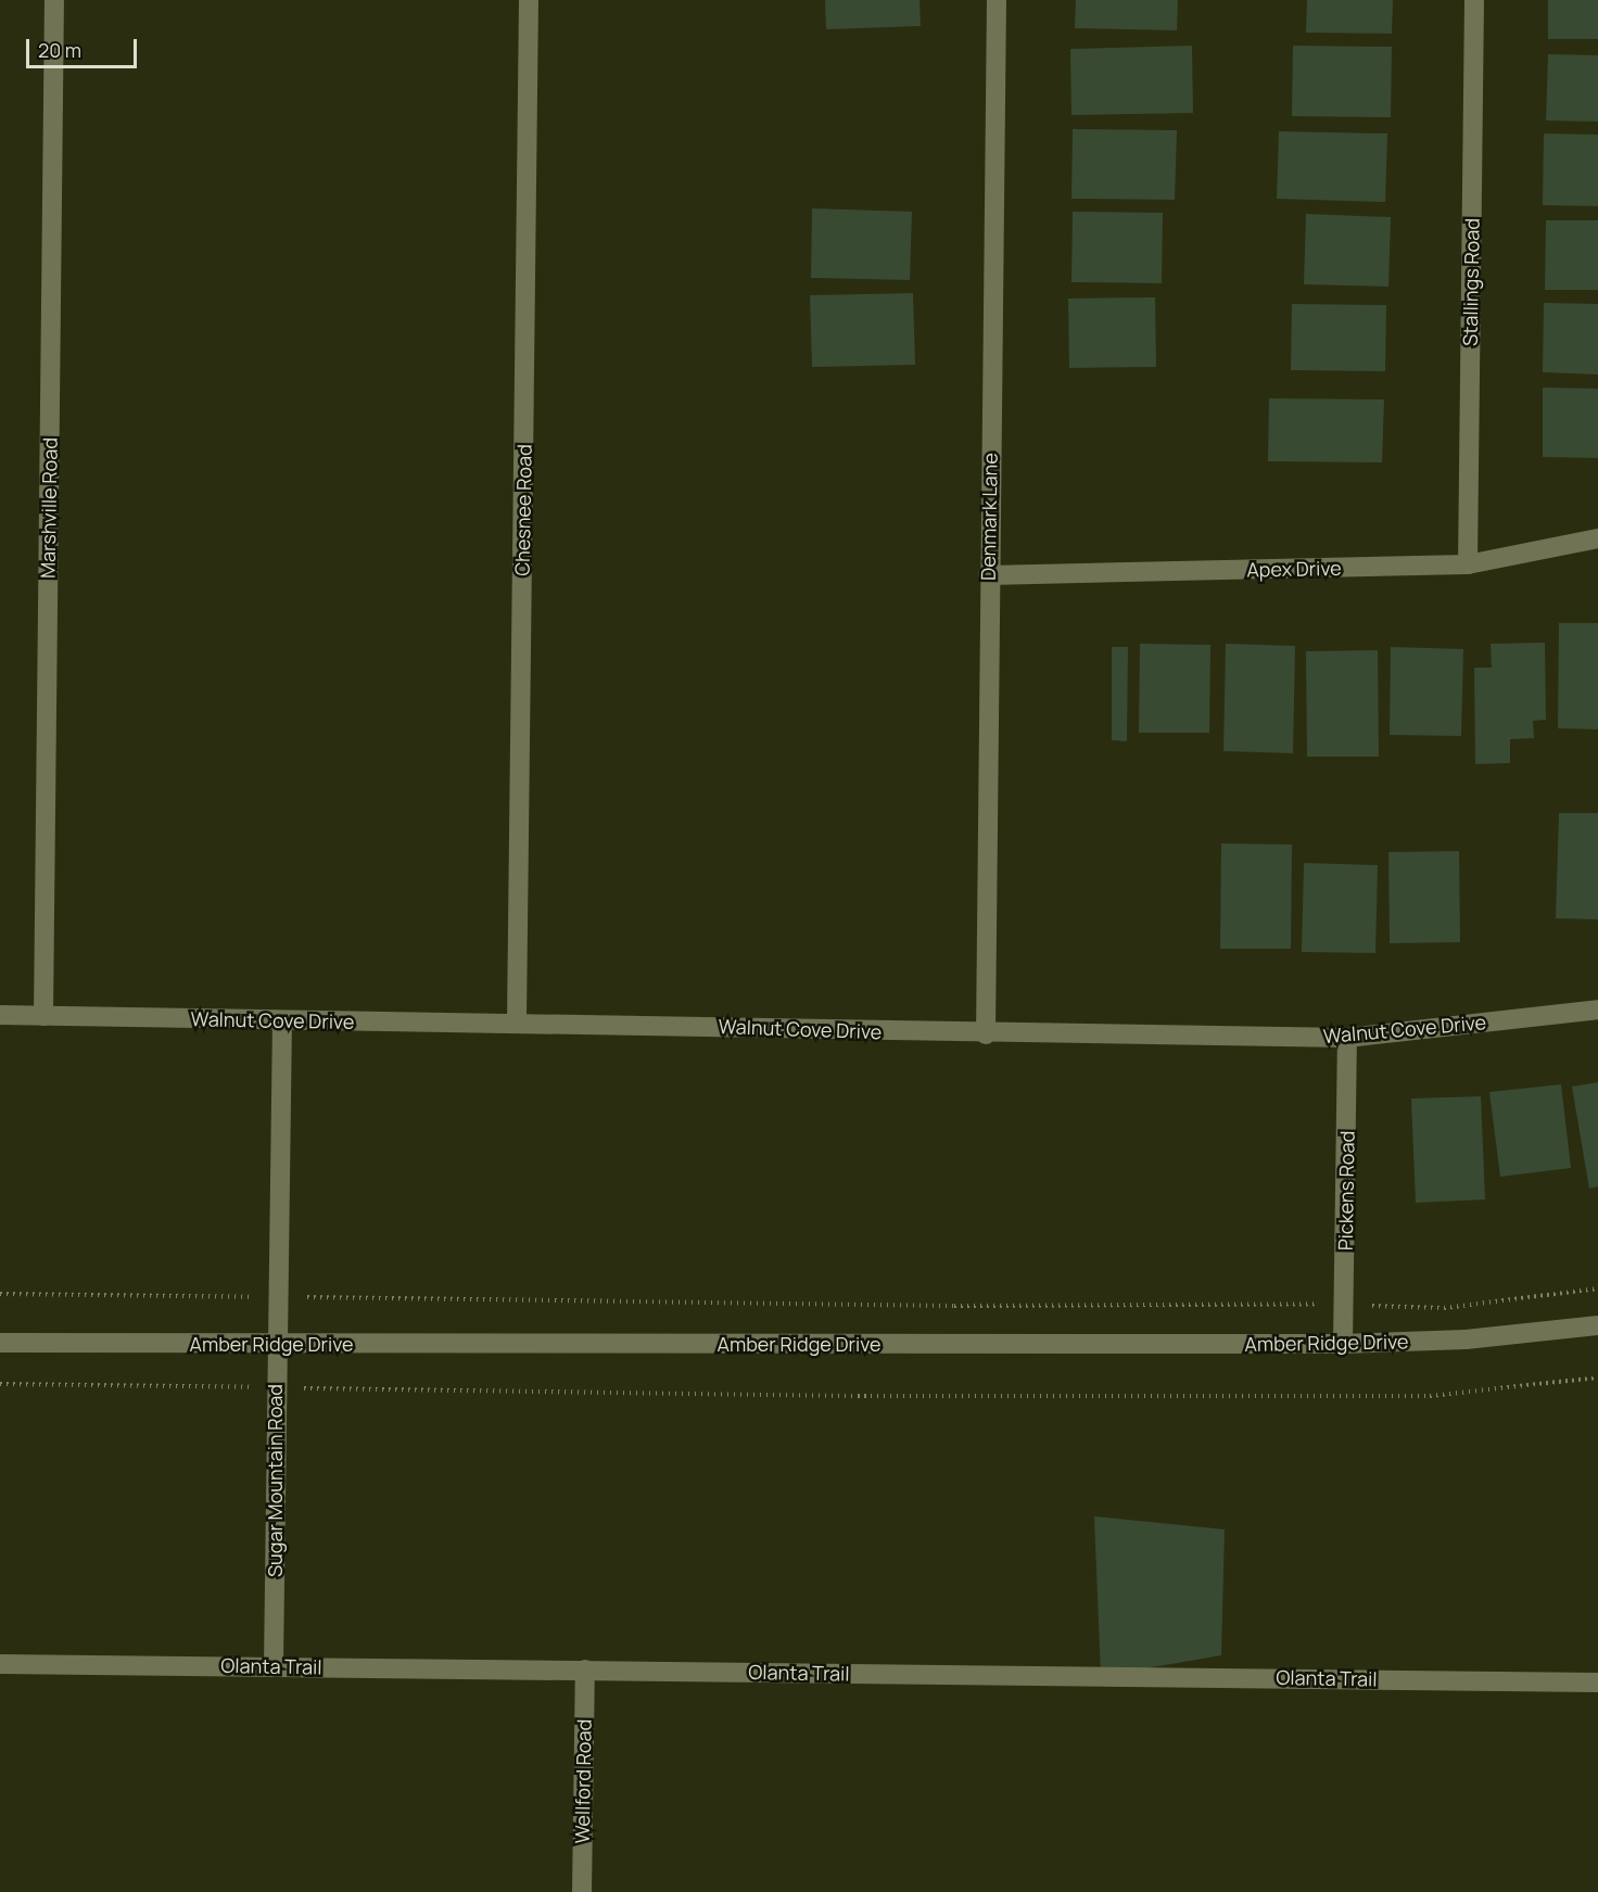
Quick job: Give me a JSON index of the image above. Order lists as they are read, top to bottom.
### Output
{
  "streets": {
    "street": [
      "Stallings Road",
      "Marshville Road",
      "Chesnee Road",
      "Denmark Lane",
      "Apex Drive",
      "Walnut Cove Drive",
      "Pickens Road",
      "Amber Ridge Drive",
      "Sugar Mountain Road",
      "Olanta Trail",
      "Wellford Road"
    ]
  },
  "crossings": [
    ["Stallings Road", "Apex Drive"],
    ["Marshville Road", "Walnut Cove Drive"],
    ["Chesnee Road", "Walnut Cove Drive"],
    ["Denmark Lane", "Apex Drive"],
    ["Denmark Lane", "Walnut Cove Drive"],
    ["Walnut Cove Drive", "Pickens Road"],
    ["Walnut Cove Drive", "Sugar Mountain Road"],
    ["Pickens Road", "Amber Ridge Drive"],
    ["Amber Ridge Drive", "Sugar Mountain Road"],
    ["Sugar Mountain Road", "Olanta Trail"],
    ["Olanta Trail", "Wellford Road"]
  ],
  "scale_bar": "20 m"
}
